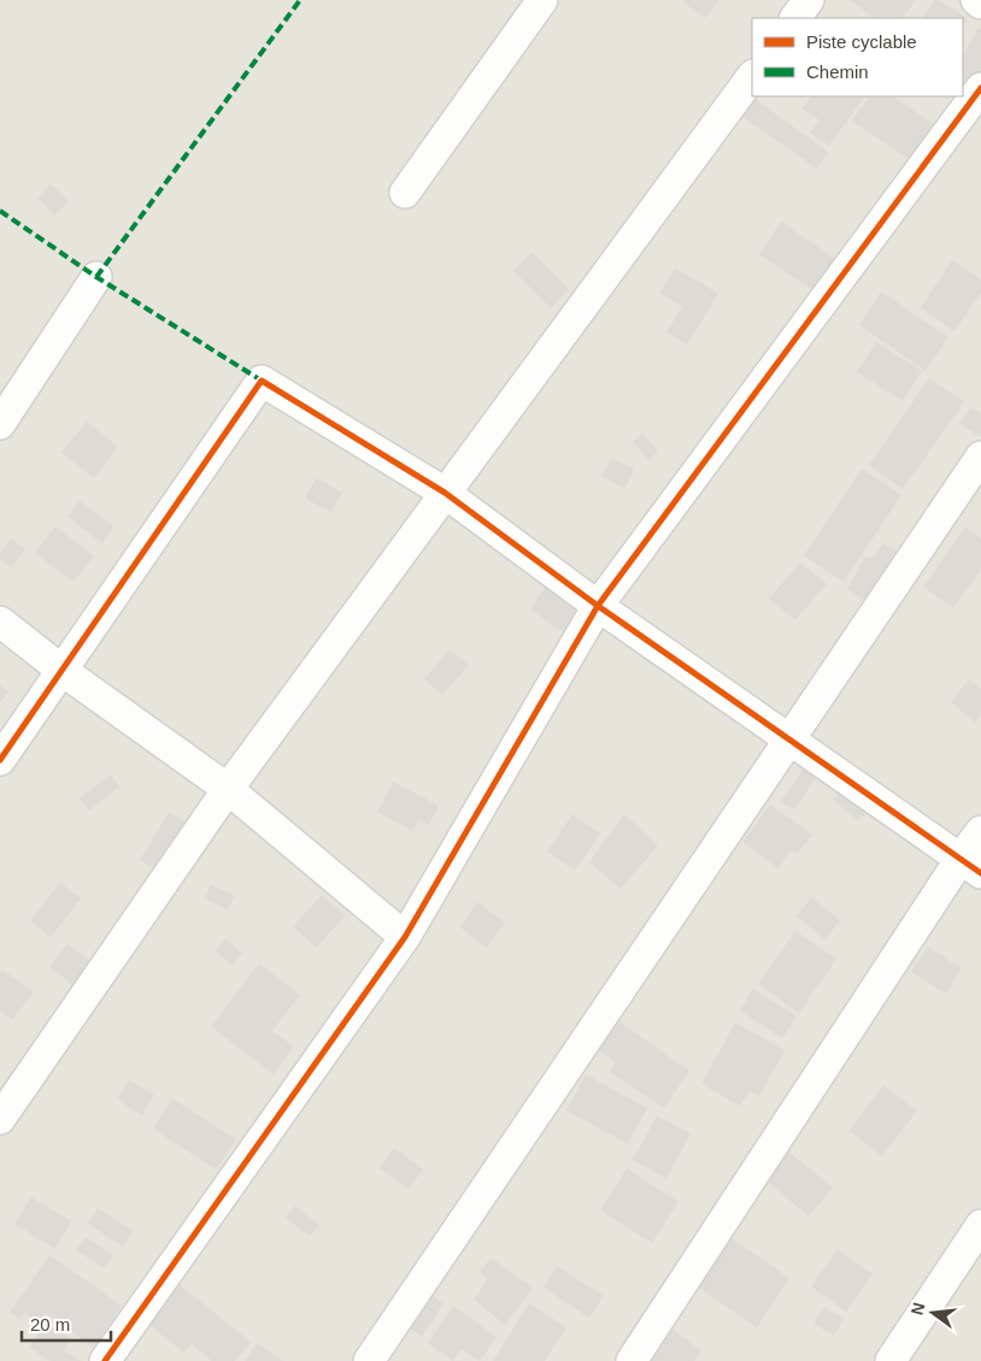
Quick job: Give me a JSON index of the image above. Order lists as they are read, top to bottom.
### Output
{
  "legend": ["Piste cyclable", "Chemin"],
  "scale_bar": "20 m",
  "north": "left"
}
